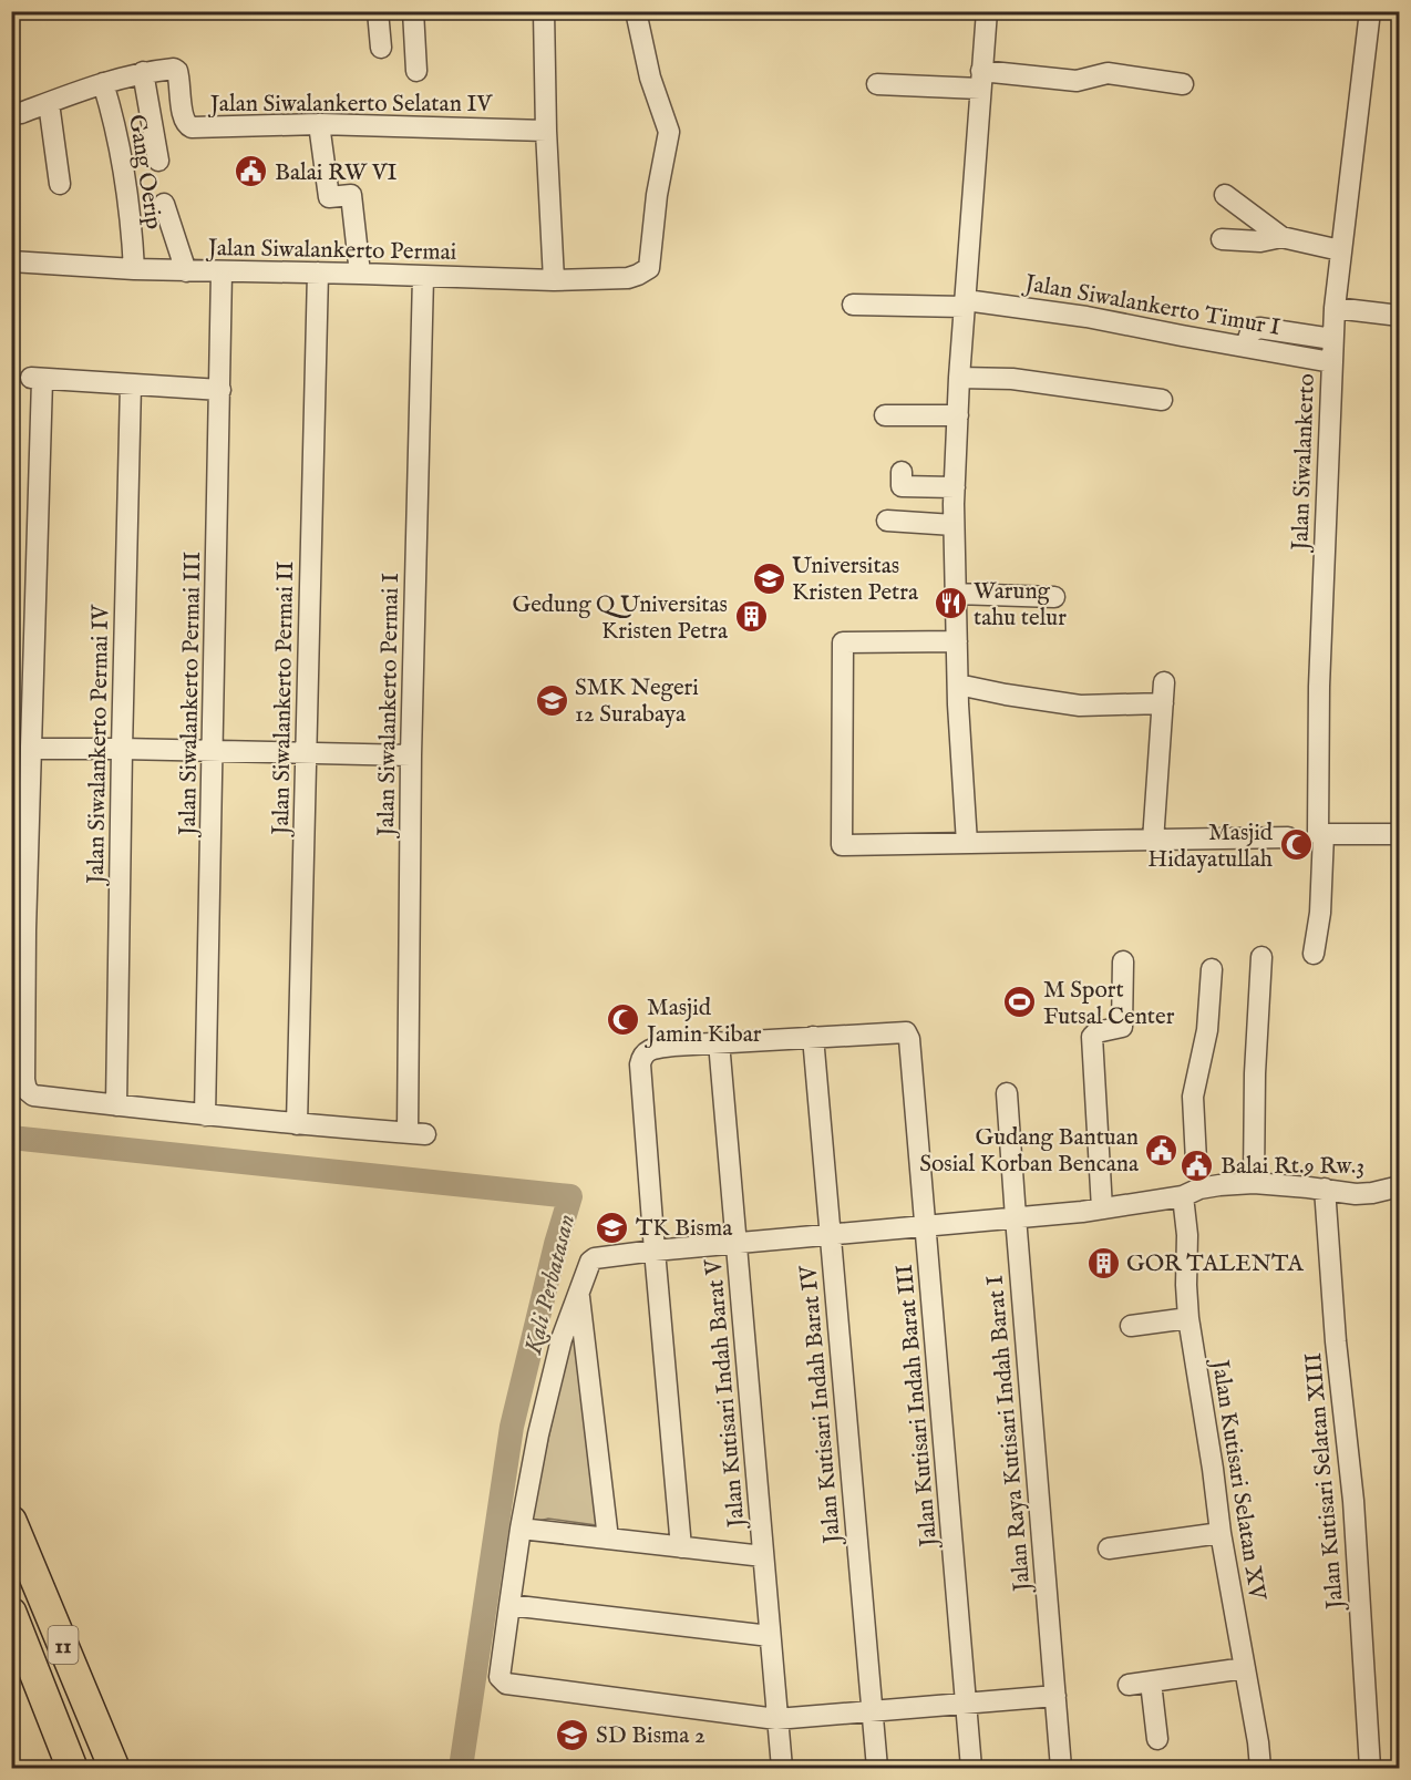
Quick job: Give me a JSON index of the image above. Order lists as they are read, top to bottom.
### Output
{
  "streets": {
    "highway": ["11"],
    "street": [
      "Jalan Siwalankerto Selatan IV",
      "Gang Oerip",
      "Jalan Siwalankerto Permai",
      "Jalan Siwalankerto Timur I",
      "Jalan Siwalankerto",
      "Jalan Siwalankerto Permai III",
      "Jalan Siwalankerto Permai II",
      "Jalan Siwalankerto Permai I",
      "Jalan Siwalankerto Permai IV",
      "Jalan Kutisari Indah Barat V",
      "Jalan Kutisari Indah Barat IV",
      "Jalan Kutisari Indah Barat III",
      "Jalan Raya Kutisari Indah Barat I",
      "Jalan Kutisari Selatan XV",
      "Jalan Kutisari Selatan XIII"
    ]
  },
  "crossings": [
    ["Jalan Siwalankerto Selatan IV", "Gang Oerip"],
    ["Gang Oerip", "Jalan Siwalankerto Permai"],
    ["Jalan Siwalankerto Permai", "Jalan Siwalankerto Permai III"],
    ["Jalan Siwalankerto Permai", "Jalan Siwalankerto Permai II"],
    ["Jalan Siwalankerto Permai", "Jalan Siwalankerto Permai I"],
    ["Jalan Siwalankerto Timur I", "Jalan Siwalankerto"],
    ["Jalan Siwalankerto Permai II", "Jalan Siwalankerto Permai I"],
    ["Jalan Kutisari Indah Barat IV", "Jalan Kutisari Indah Barat III"]
  ],
  "water": ["Kali Perbatasan"],
  "places": {
    "public building": ["Balai RW VI", "Gudang Bantuan Sosial Korban Bencana", "Balai Rt.9 Rw.3"],
    "school or university": [
      "Universitas Kristen Petra",
      "SMK Negeri 12 Surabaya",
      "TK Bisma",
      "SD Bisma 2"
    ],
    "restaurant": ["Warung tahu telur"],
    "building": ["Gedung Q Universitas Kristen Petra", "GOR TALENTA"],
    "mosque": ["Masjid Hidayatullah", "Masjid Jamin Kibar"],
    "sports": ["M Sport Futsal Center"]
  }
}
